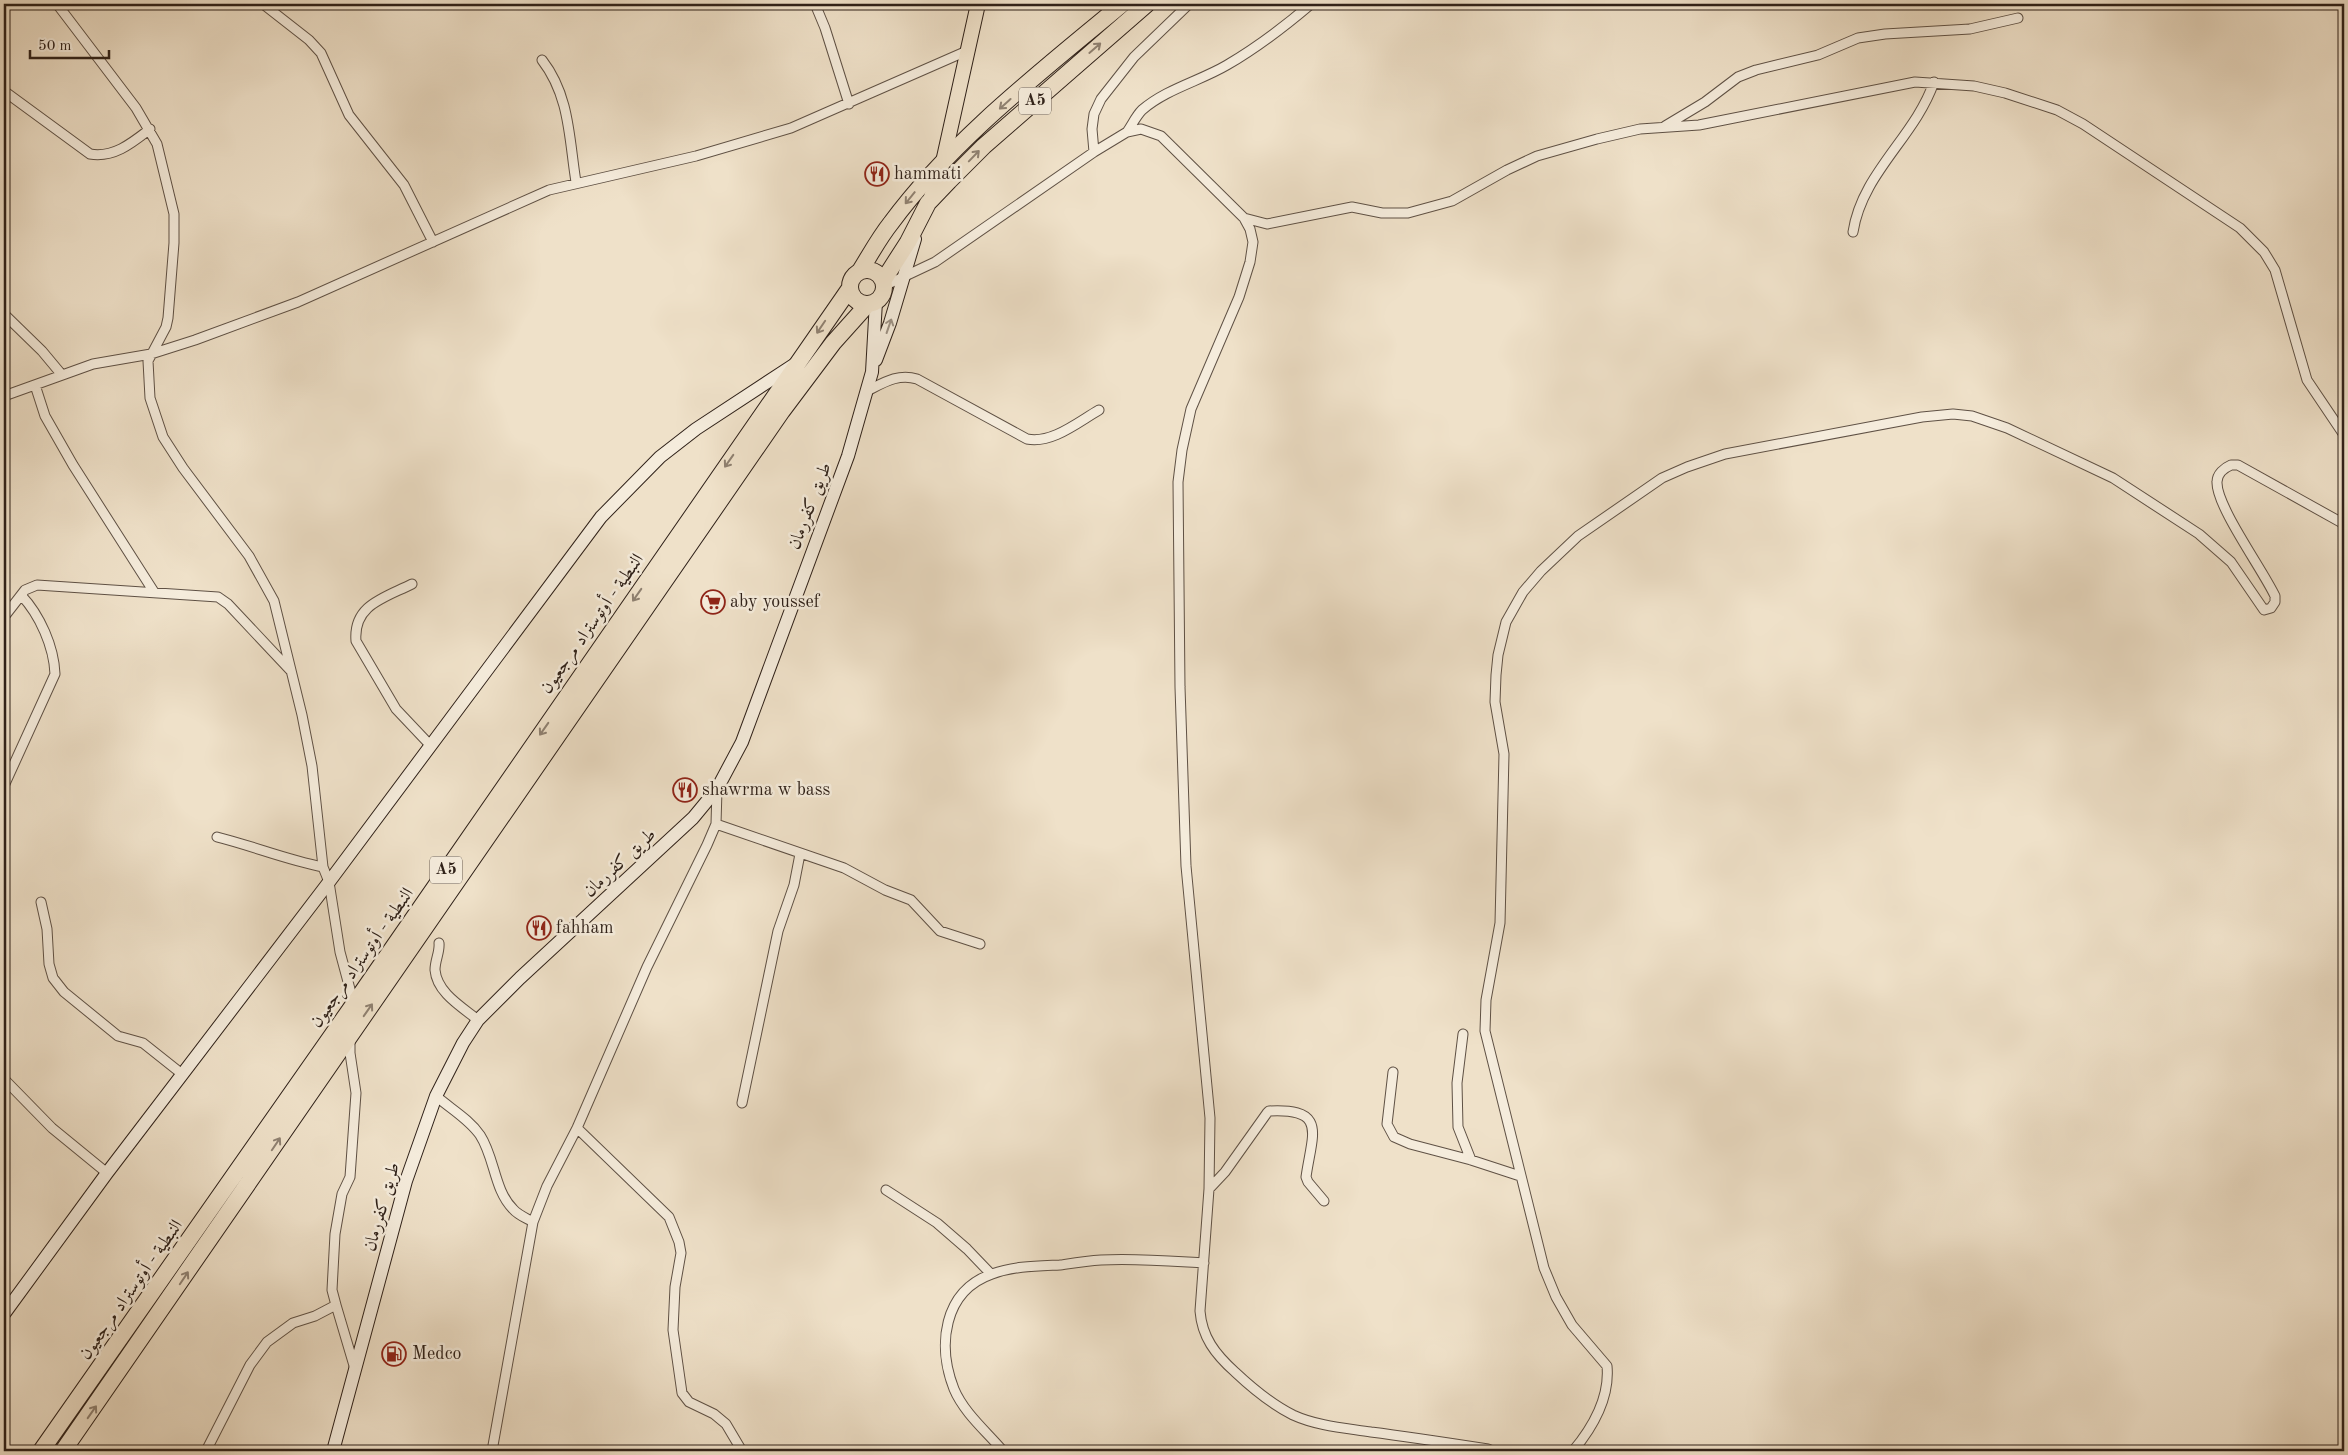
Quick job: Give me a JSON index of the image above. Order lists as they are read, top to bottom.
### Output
{
  "streets": {
    "highway": ["A5", "النبطية - أوتوستراد مرجعيون"],
    "main road": ["طريق كفررمان"]
  },
  "crossings": [
    ["A5", "طريق كفررمان"],
    ["A5", "النبطية - أوتوستراد مرجعيون"],
    ["طريق كفررمان", "النبطية - أوتوستراد مرجعيون"]
  ],
  "places": {
    "restaurant": ["hammati", "shawrma w bass", "fahham"],
    "supermarket": ["aby youssef"],
    "fuel station": ["Medco"]
  },
  "scale_bar": "50 m"
}
